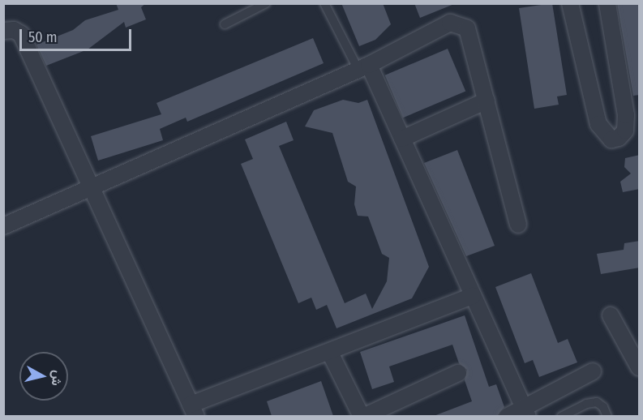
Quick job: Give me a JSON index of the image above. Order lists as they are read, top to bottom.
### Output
{
  "scale_bar": "50 m",
  "north": "right"
}
